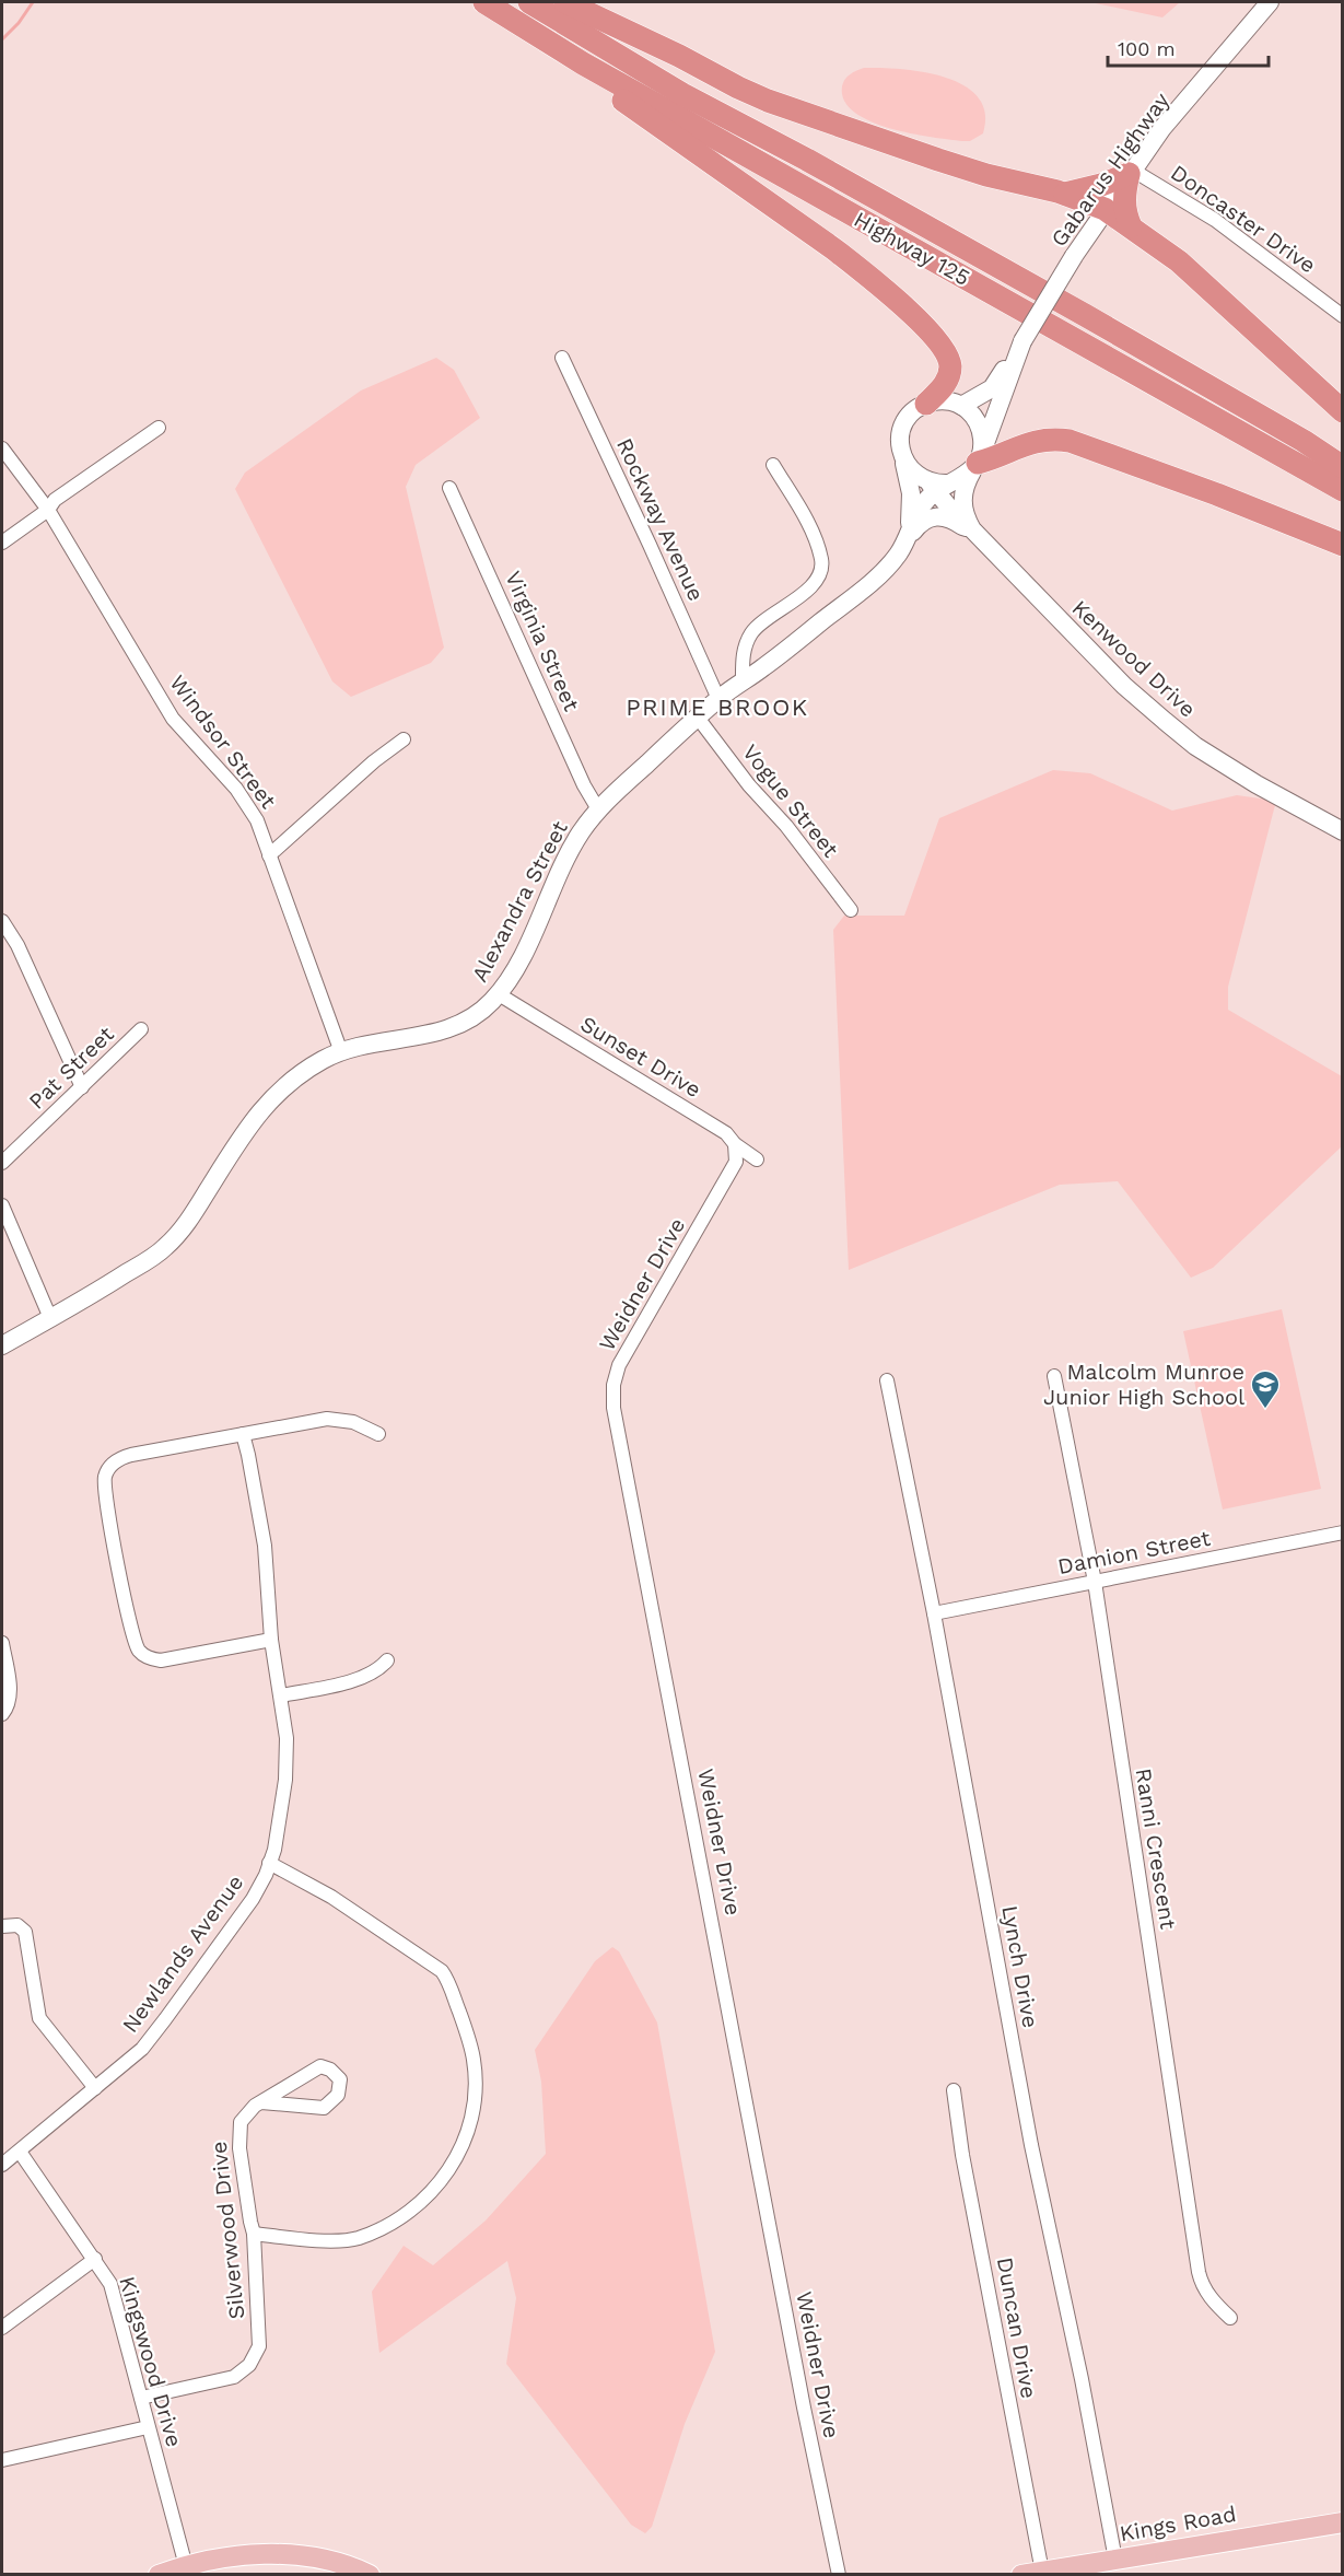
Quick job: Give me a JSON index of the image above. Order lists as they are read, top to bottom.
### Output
{
  "streets": {
    "highway": ["Highway 125"],
    "main road": [
      "Gabarus Highway",
      "Kenwood Drive",
      "Alexandra Street",
      "Kings Road"
    ],
    "street": [
      "Doncaster Drive",
      "Rockway Avenue",
      "Virginia Street",
      "Windsor Street",
      "Vogue Street",
      "Sunset Drive",
      "Pat Street",
      "Weidner Drive",
      "Damion Street",
      "Ranni Crescent",
      "Newlands Avenue",
      "Lynch Drive",
      "Silverwood Drive",
      "Duncan Drive",
      "Kingswood Drive"
    ]
  },
  "crossings": [
    ["Gabarus Highway", "Doncaster Drive"],
    ["Gabarus Highway", "Kenwood Drive"],
    ["Gabarus Highway", "Alexandra Street"],
    ["Rockway Avenue", "Alexandra Street"],
    ["Virginia Street", "Alexandra Street"],
    ["Kenwood Drive", "Alexandra Street"],
    ["Windsor Street", "Alexandra Street"],
    ["Vogue Street", "Alexandra Street"],
    ["Alexandra Street", "Sunset Drive"],
    ["Sunset Drive", "Weidner Drive"],
    ["Damion Street", "Ranni Crescent"],
    ["Damion Street", "Lynch Drive"],
    ["Newlands Avenue", "Kingswood Drive"],
    ["Lynch Drive", "Kings Road"],
    ["Silverwood Drive", "Kingswood Drive"],
    ["Duncan Drive", "Kings Road"]
  ],
  "districts": ["PRIME BROOK"],
  "places": {
    "school or university": ["Malcolm Munroe Junior High School"]
  },
  "scale_bar": "100 m"
}
